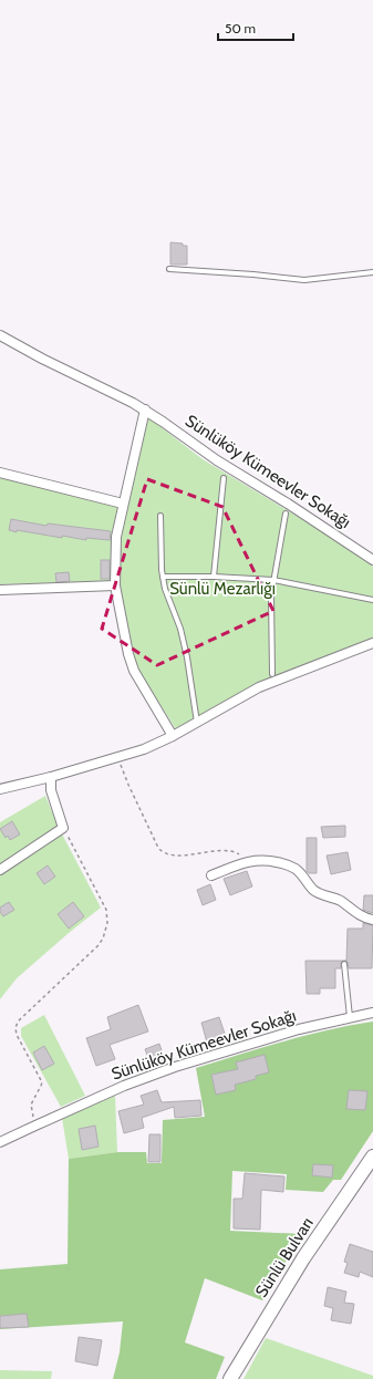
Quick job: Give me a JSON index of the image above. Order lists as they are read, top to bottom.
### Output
{
  "streets": {
    "main road": ["Sünlü Bulvarı"],
    "street": ["Sünlüköy Kümeevler Sokağı"]
  },
  "parks": ["Sünlü Mezarlığı"],
  "scale_bar": "50 m"
}
